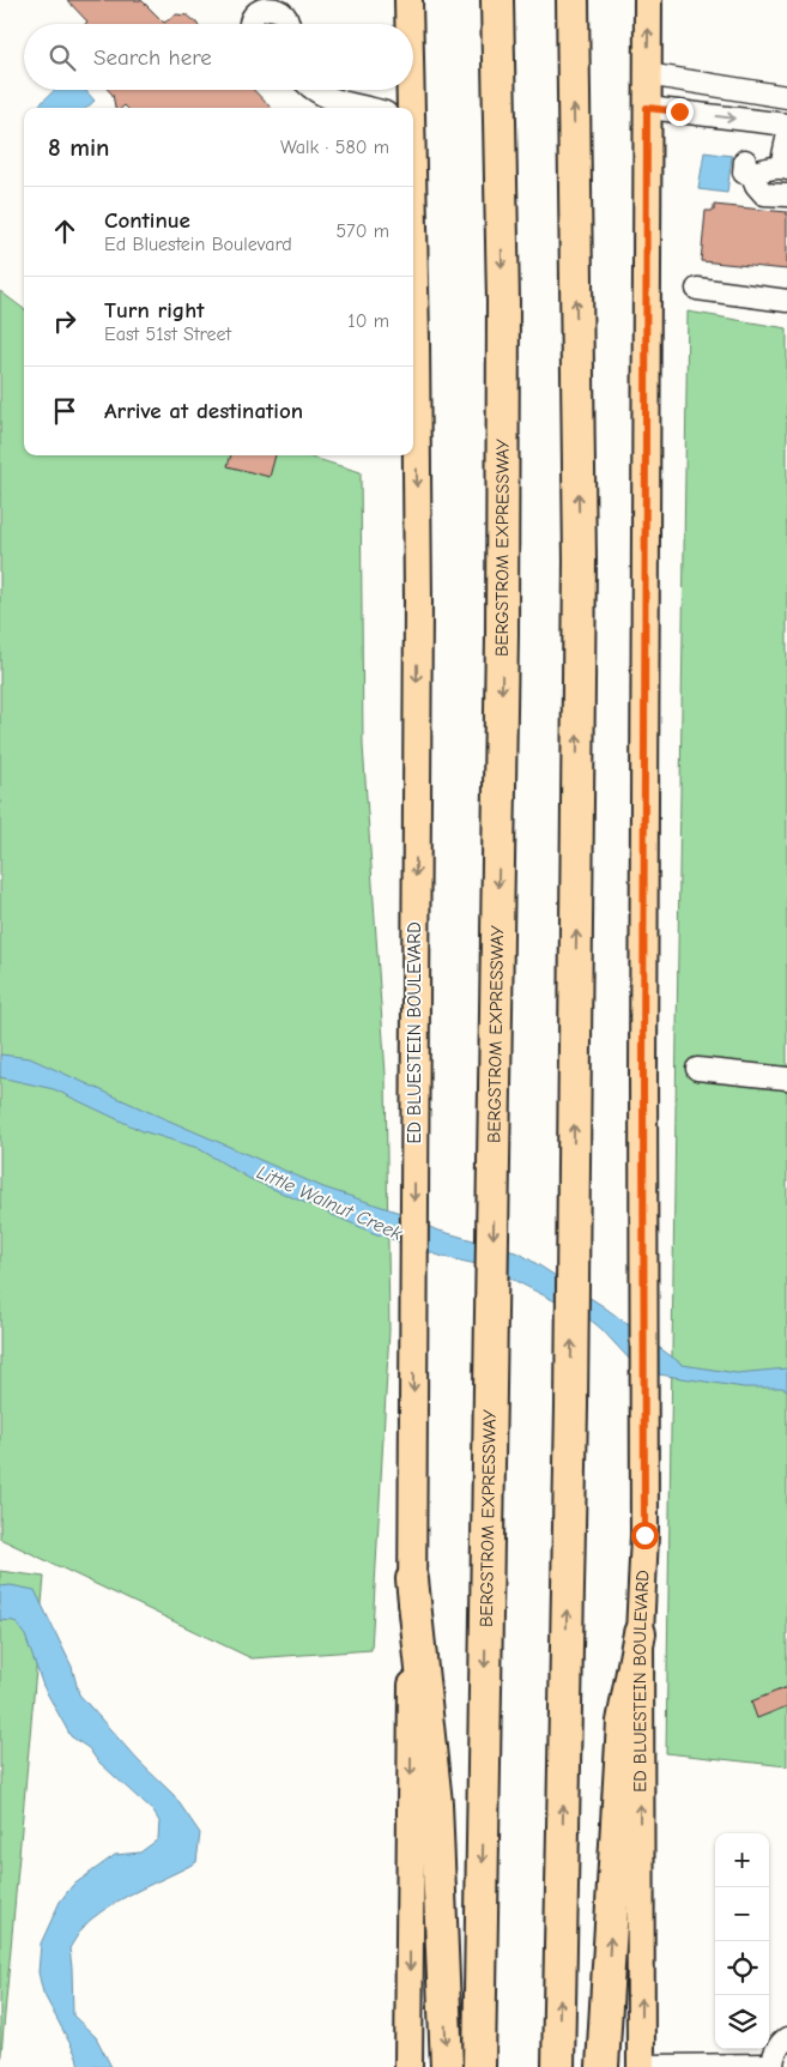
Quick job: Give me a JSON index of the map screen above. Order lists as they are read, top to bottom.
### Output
{
  "streets": {
    "highway": ["BERGSTROM EXPRESSWAY"],
    "main road": ["ED BLUESTEIN BOULEVARD"]
  },
  "water": ["Little Walnut Creek"],
  "page": {
    "search": "Search here",
    "heading": ["8 min", "Walk · 580 m"],
    "list": [
      ["Continue", "Ed Bluestein Boulevard", "570 m"],
      ["Turn right", "East 51st Street", "10 m"],
      "Arrive at destination"
    ],
    "map_buttons": ["+", "−"]
  }
}
